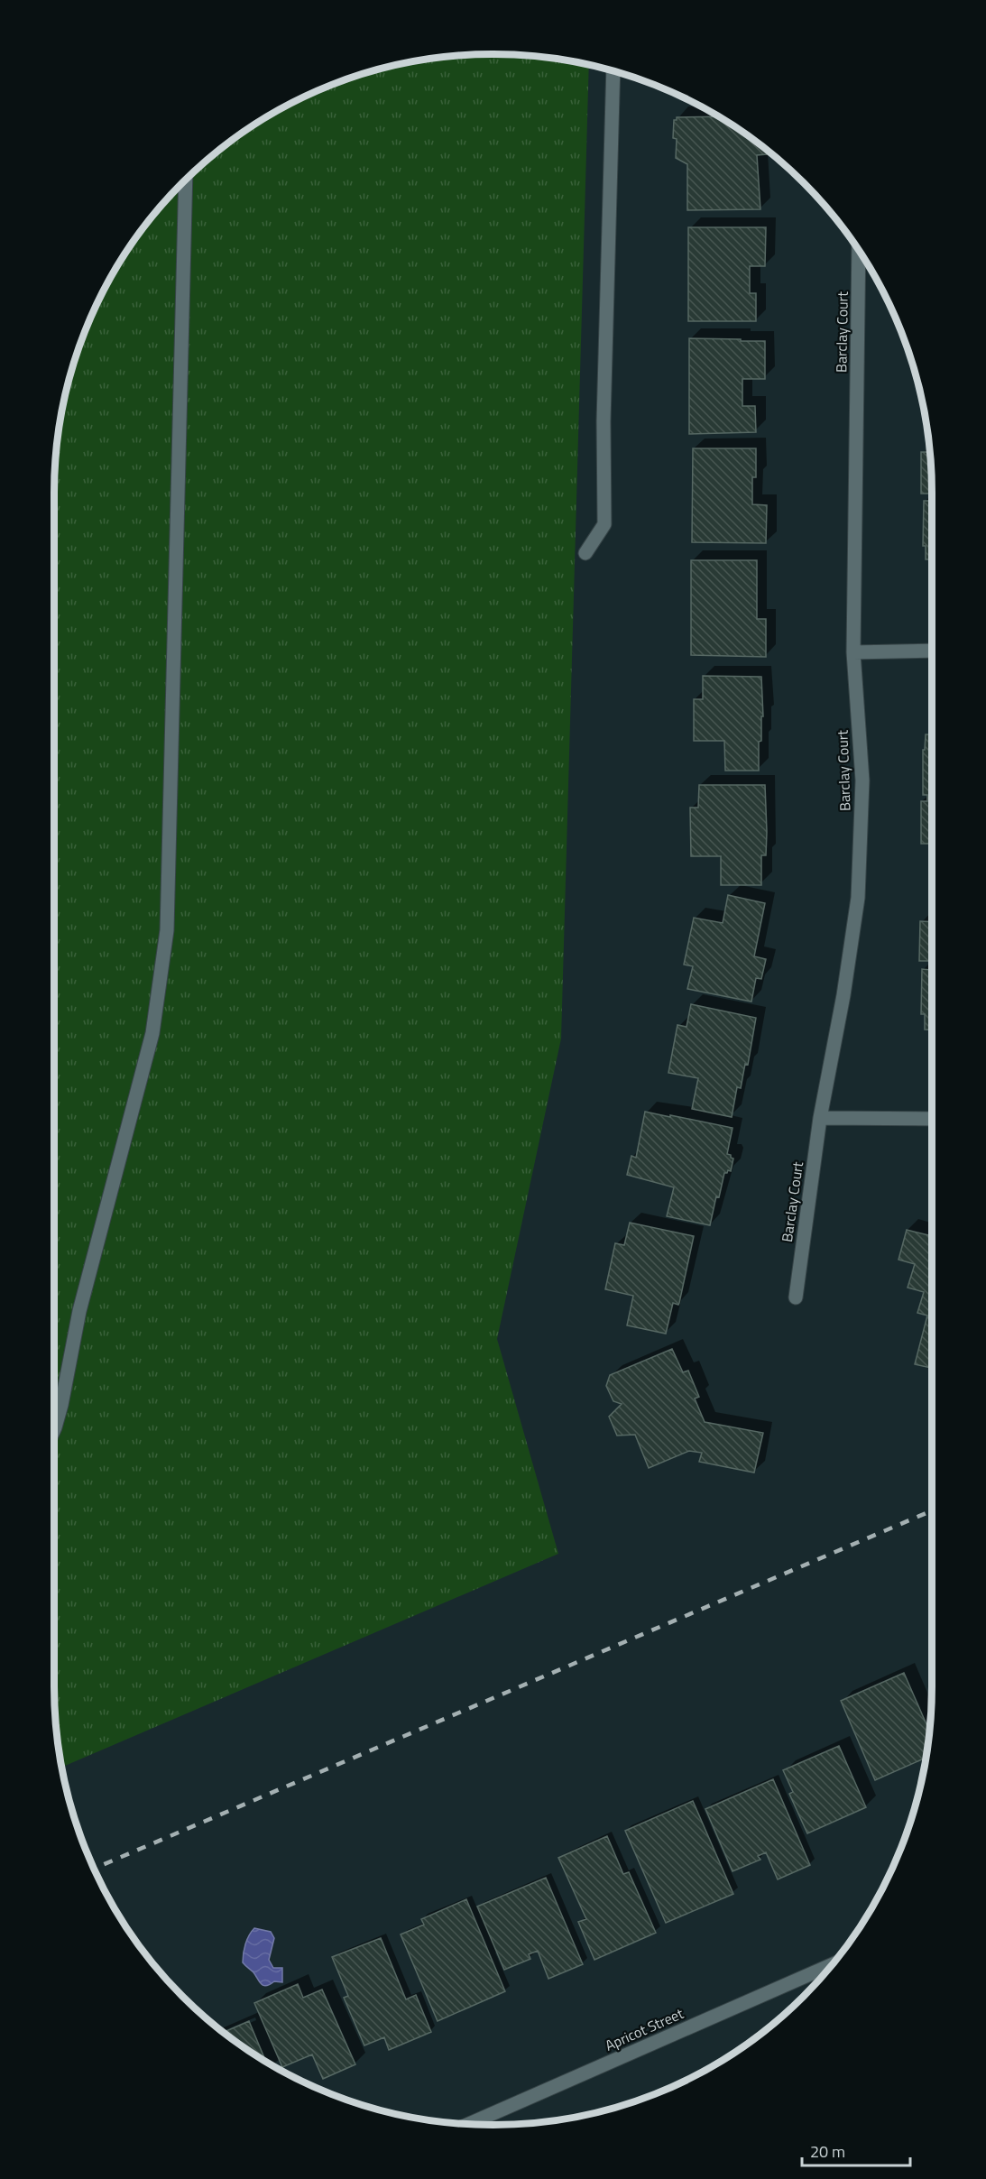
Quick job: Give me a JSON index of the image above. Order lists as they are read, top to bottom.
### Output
{
  "streets": {
    "street": ["Barclay Court", "Apricot Street"]
  },
  "scale_bar": "20 m"
}
